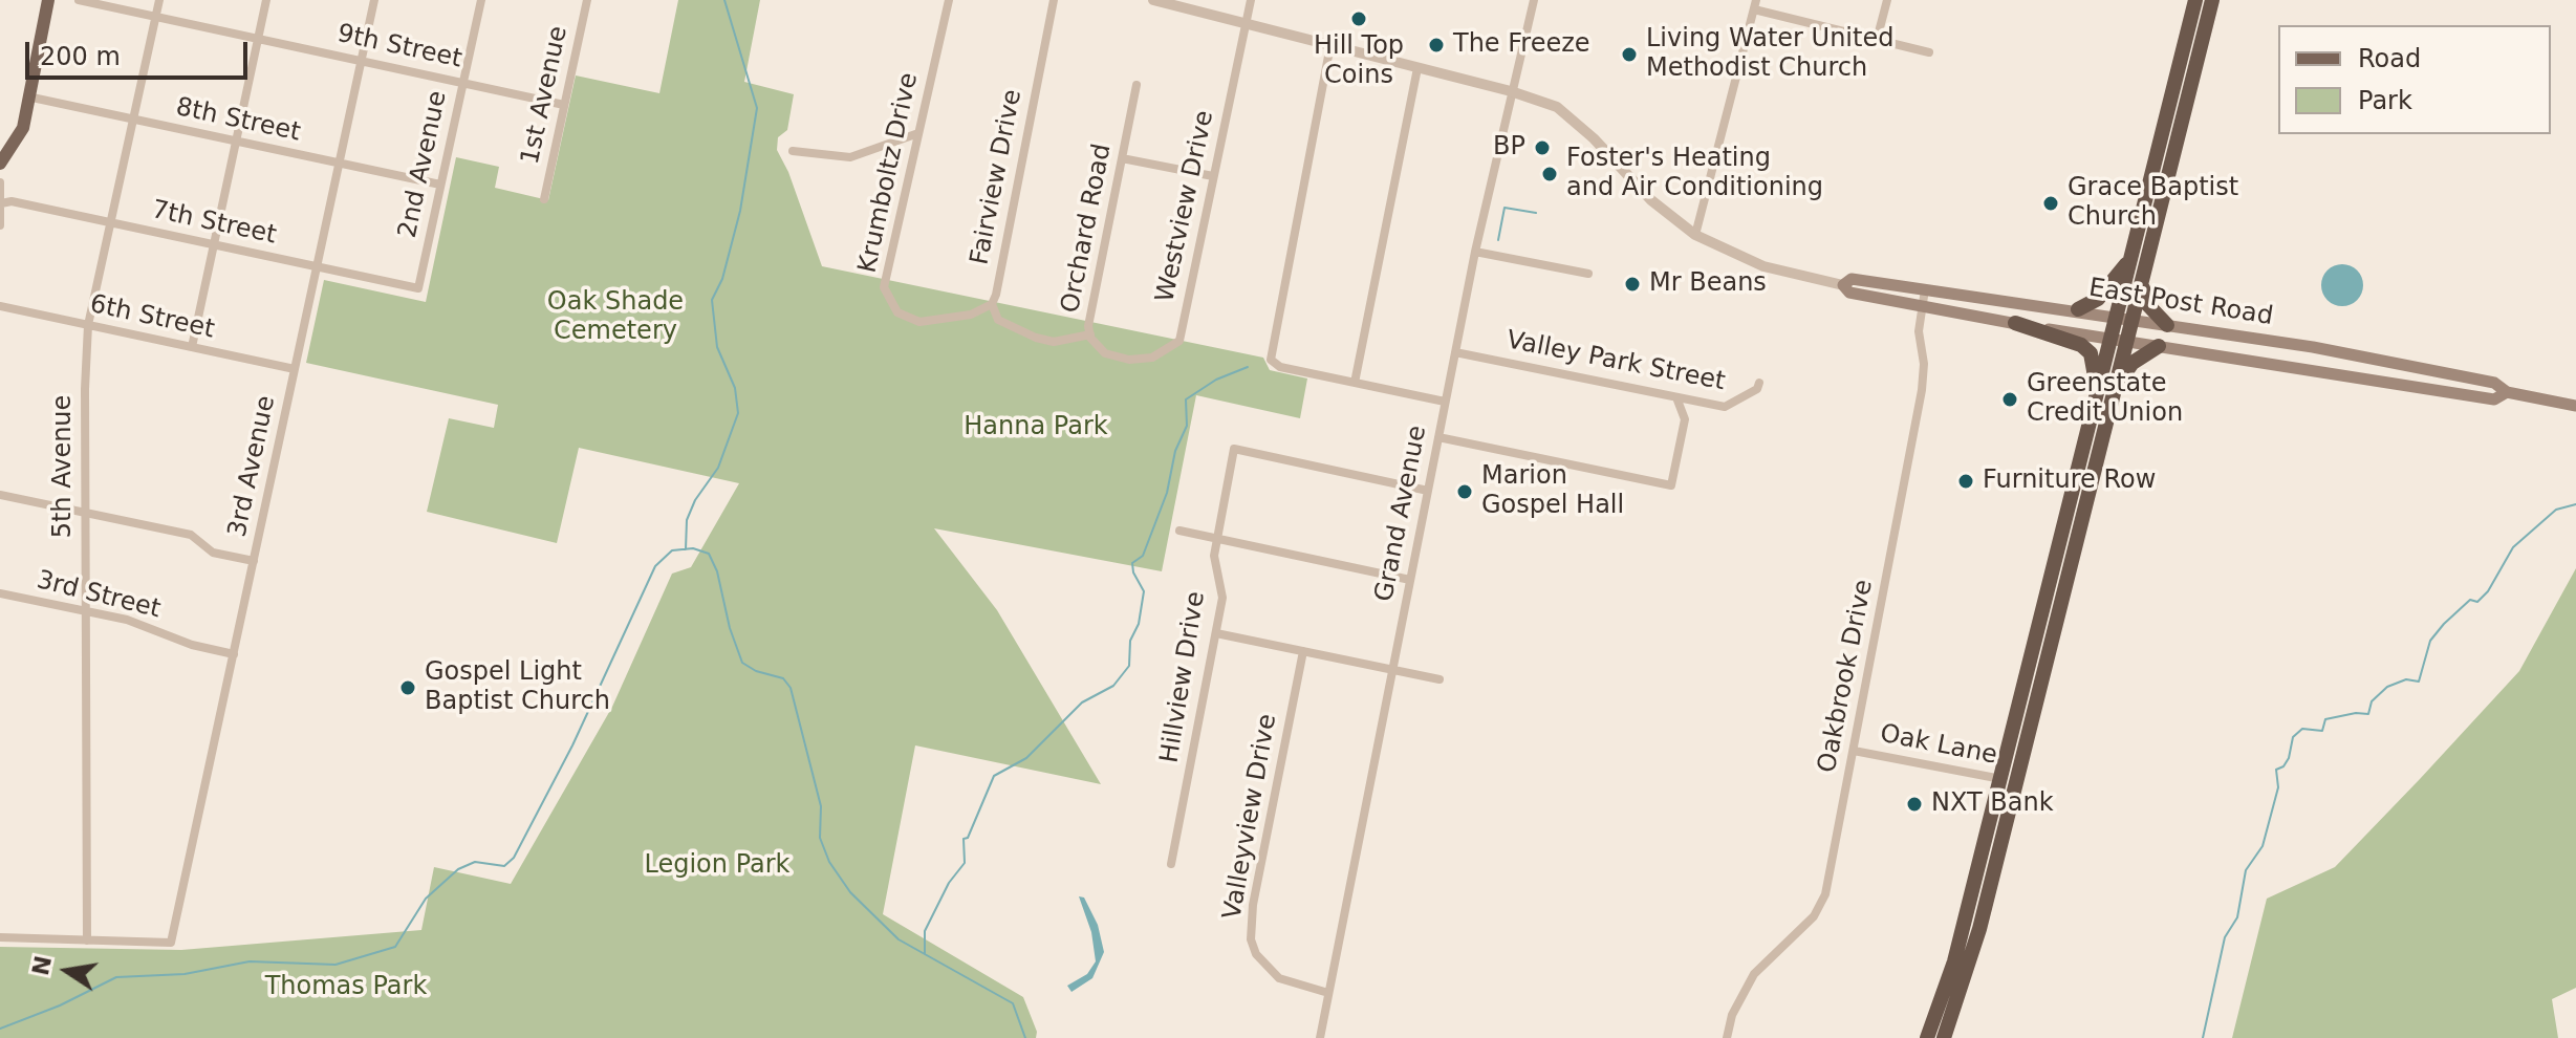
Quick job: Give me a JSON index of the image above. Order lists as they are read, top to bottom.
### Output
{
  "streets": {
    "main road": ["East Post Road"],
    "street": [
      "9th Street",
      "1st Avenue",
      "8th Street",
      "2nd Avenue",
      "Krumboltz Drive",
      "Fairview Drive",
      "Westview Drive",
      "7th Street",
      "Orchard Road",
      "6th Street",
      "Valley Park Street",
      "5th Avenue",
      "3rd Avenue",
      "Grand Avenue",
      "3rd Street",
      "Oakbrook Drive",
      "Hillview Drive",
      "Oak Lane",
      "Valleyview Drive"
    ]
  },
  "crossings": [
    ["9th Street", "1st Avenue"],
    ["9th Street", "2nd Avenue"],
    ["9th Street", "5th Avenue"],
    ["9th Street", "3rd Avenue"],
    ["8th Street", "2nd Avenue"],
    ["8th Street", "5th Avenue"],
    ["8th Street", "3rd Avenue"],
    ["2nd Avenue", "7th Street"],
    ["Krumboltz Drive", "Fairview Drive"],
    ["Westview Drive", "Orchard Road"],
    ["Westview Drive", "East Post Road"],
    ["7th Street", "5th Avenue"],
    ["7th Street", "3rd Avenue"],
    ["East Post Road", "Grand Avenue"],
    ["East Post Road", "Oakbrook Drive"],
    ["6th Street", "5th Avenue"],
    ["6th Street", "3rd Avenue"],
    ["Valley Park Street", "Grand Avenue"],
    ["5th Avenue", "3rd Avenue"],
    ["5th Avenue", "3rd Street"],
    ["3rd Avenue", "3rd Street"],
    ["Grand Avenue", "Hillview Drive"],
    ["Grand Avenue", "Valleyview Drive"],
    ["Oakbrook Drive", "Oak Lane"]
  ],
  "parks": [
    "Oak Shade Cemetery",
    "Hanna Park",
    "Legion Park",
    "Thomas Park"
  ],
  "places": [
    "Hill Top Coins",
    "The Freeze",
    "Living Water United Methodist Church",
    "BP",
    "Foster's Heating and Air Conditioning",
    "Grace Baptist Church",
    "Mr Beans",
    "Greenstate Credit Union",
    "Furniture Row",
    "Marion Gospel Hall",
    "Gospel Light Baptist Church",
    "NXT Bank"
  ],
  "legend": ["Road", "Park"],
  "scale_bar": "200 m",
  "north": "left"
}
